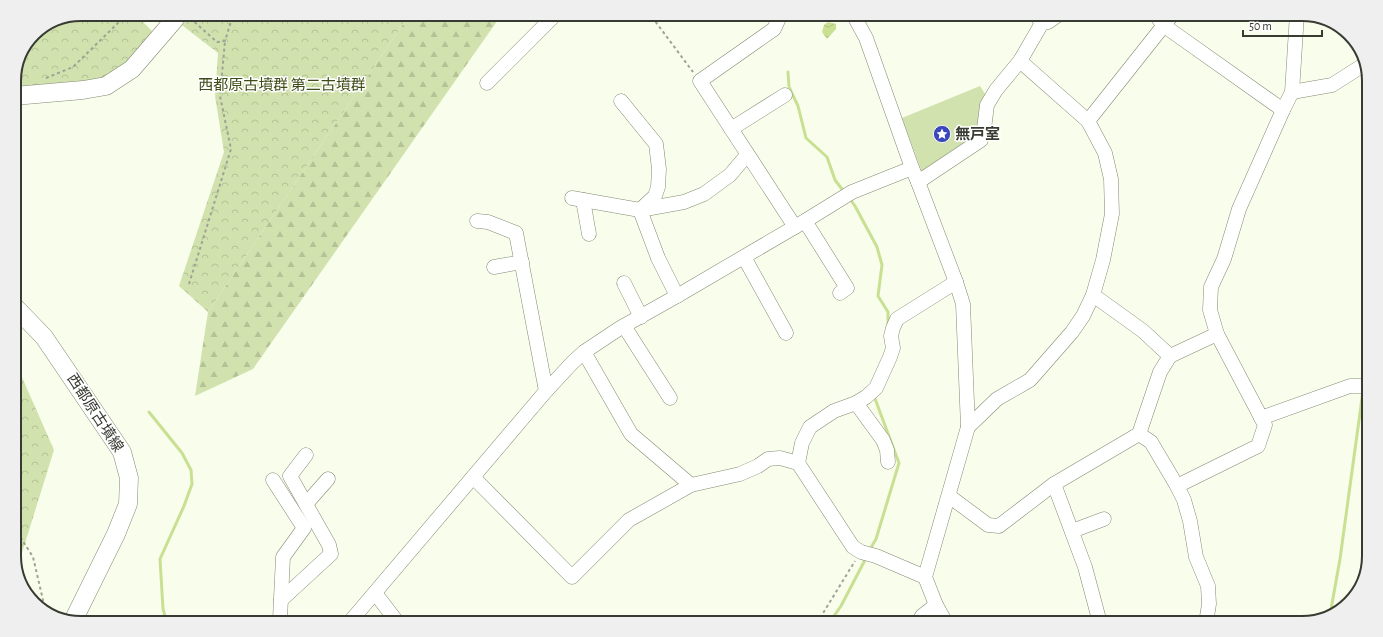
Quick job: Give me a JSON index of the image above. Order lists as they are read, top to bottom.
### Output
{
  "streets": {
    "main road": ["西都原古墳線"]
  },
  "parks": ["西都原古墳群 第二古墳群"],
  "places": {
    "place": ["無戸室"]
  },
  "scale_bar": "50 m"
}
